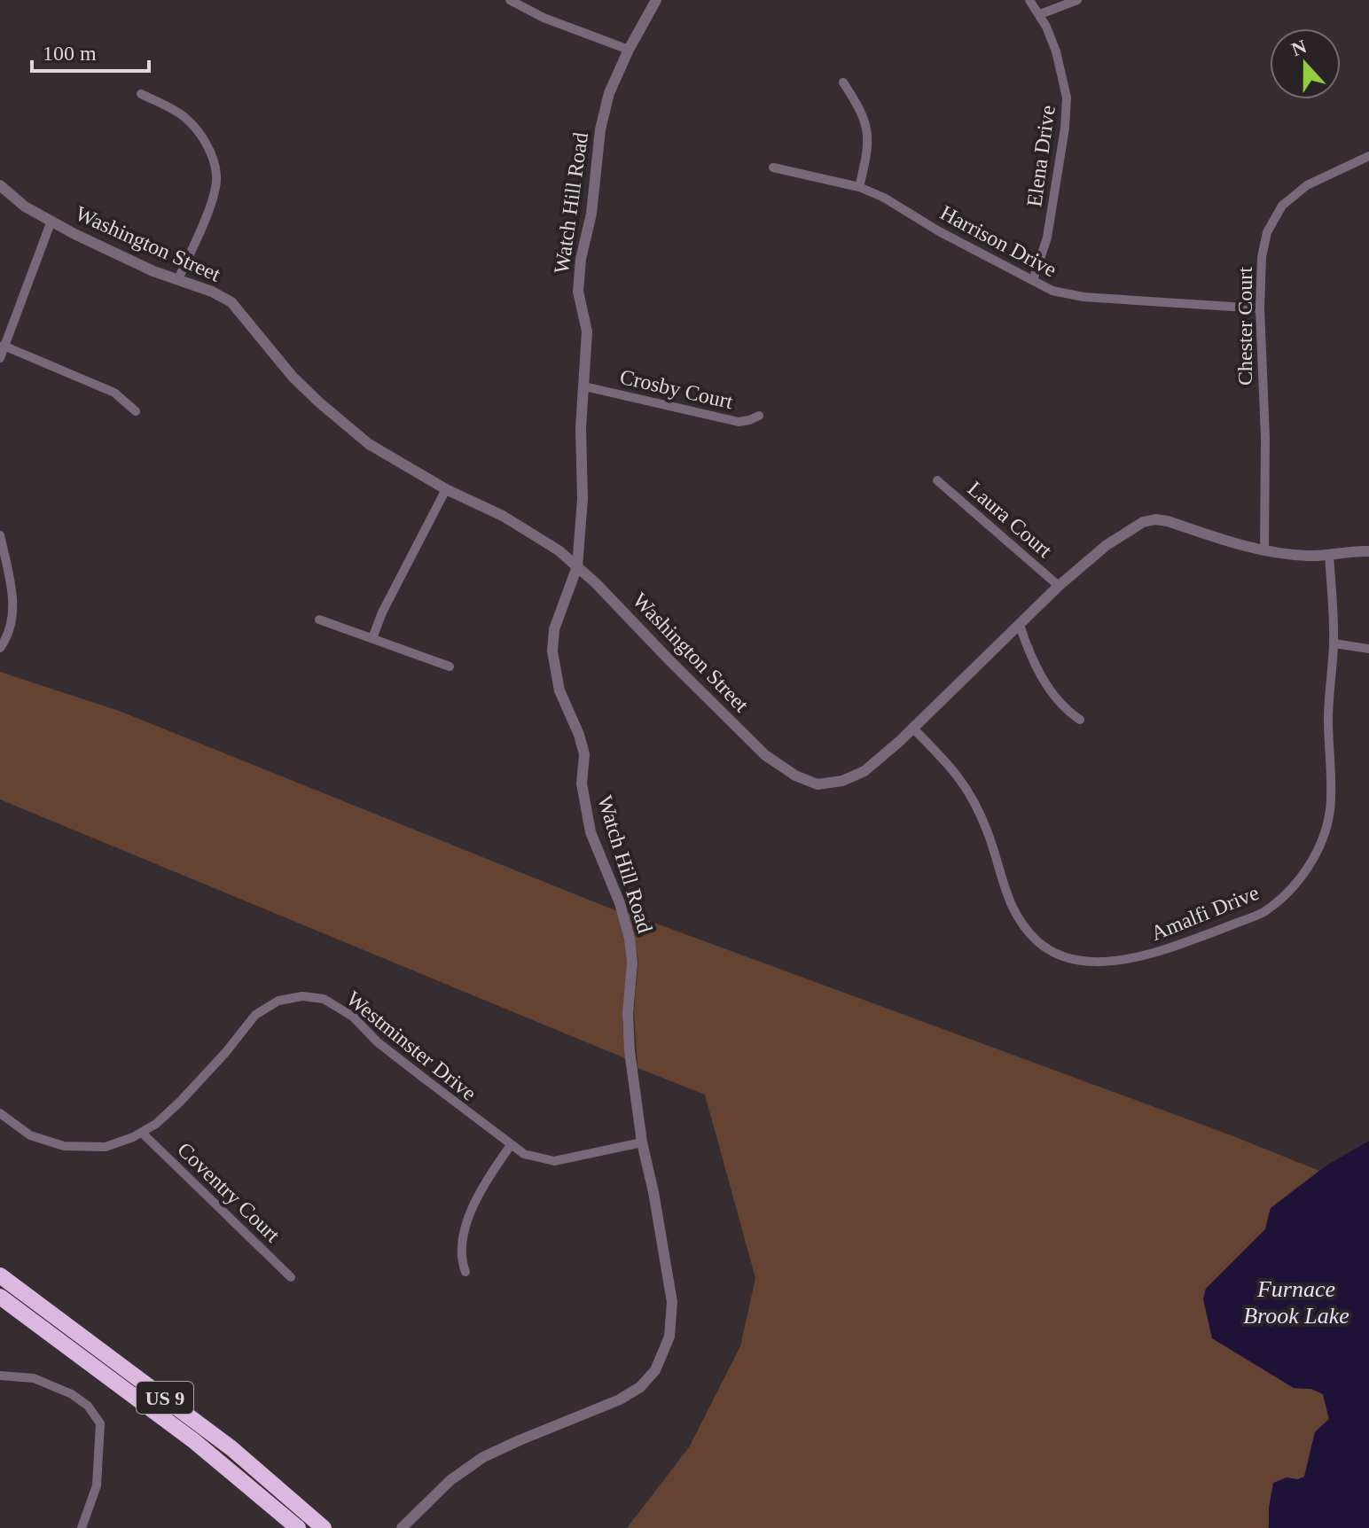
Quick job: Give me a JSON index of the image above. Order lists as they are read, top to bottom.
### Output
{
  "streets": {
    "highway": ["US 9"],
    "street": [
      "Elena Drive",
      "Watch Hill Road",
      "Harrison Drive",
      "Washington Street",
      "Chester Court",
      "Crosby Court",
      "Laura Court",
      "Amalfi Drive",
      "Westminster Drive",
      "Coventry Court"
    ]
  },
  "crossings": [
    ["Elena Drive", "Harrison Drive"],
    ["Watch Hill Road", "Washington Street"],
    ["Watch Hill Road", "Crosby Court"],
    ["Watch Hill Road", "Westminster Drive"],
    ["Harrison Drive", "Chester Court"],
    ["Washington Street", "Chester Court"],
    ["Washington Street", "Laura Court"],
    ["Washington Street", "Amalfi Drive"],
    ["Westminster Drive", "Coventry Court"]
  ],
  "water": ["Furnace Brook Lake"],
  "scale_bar": "100 m",
  "north": "top"
}
